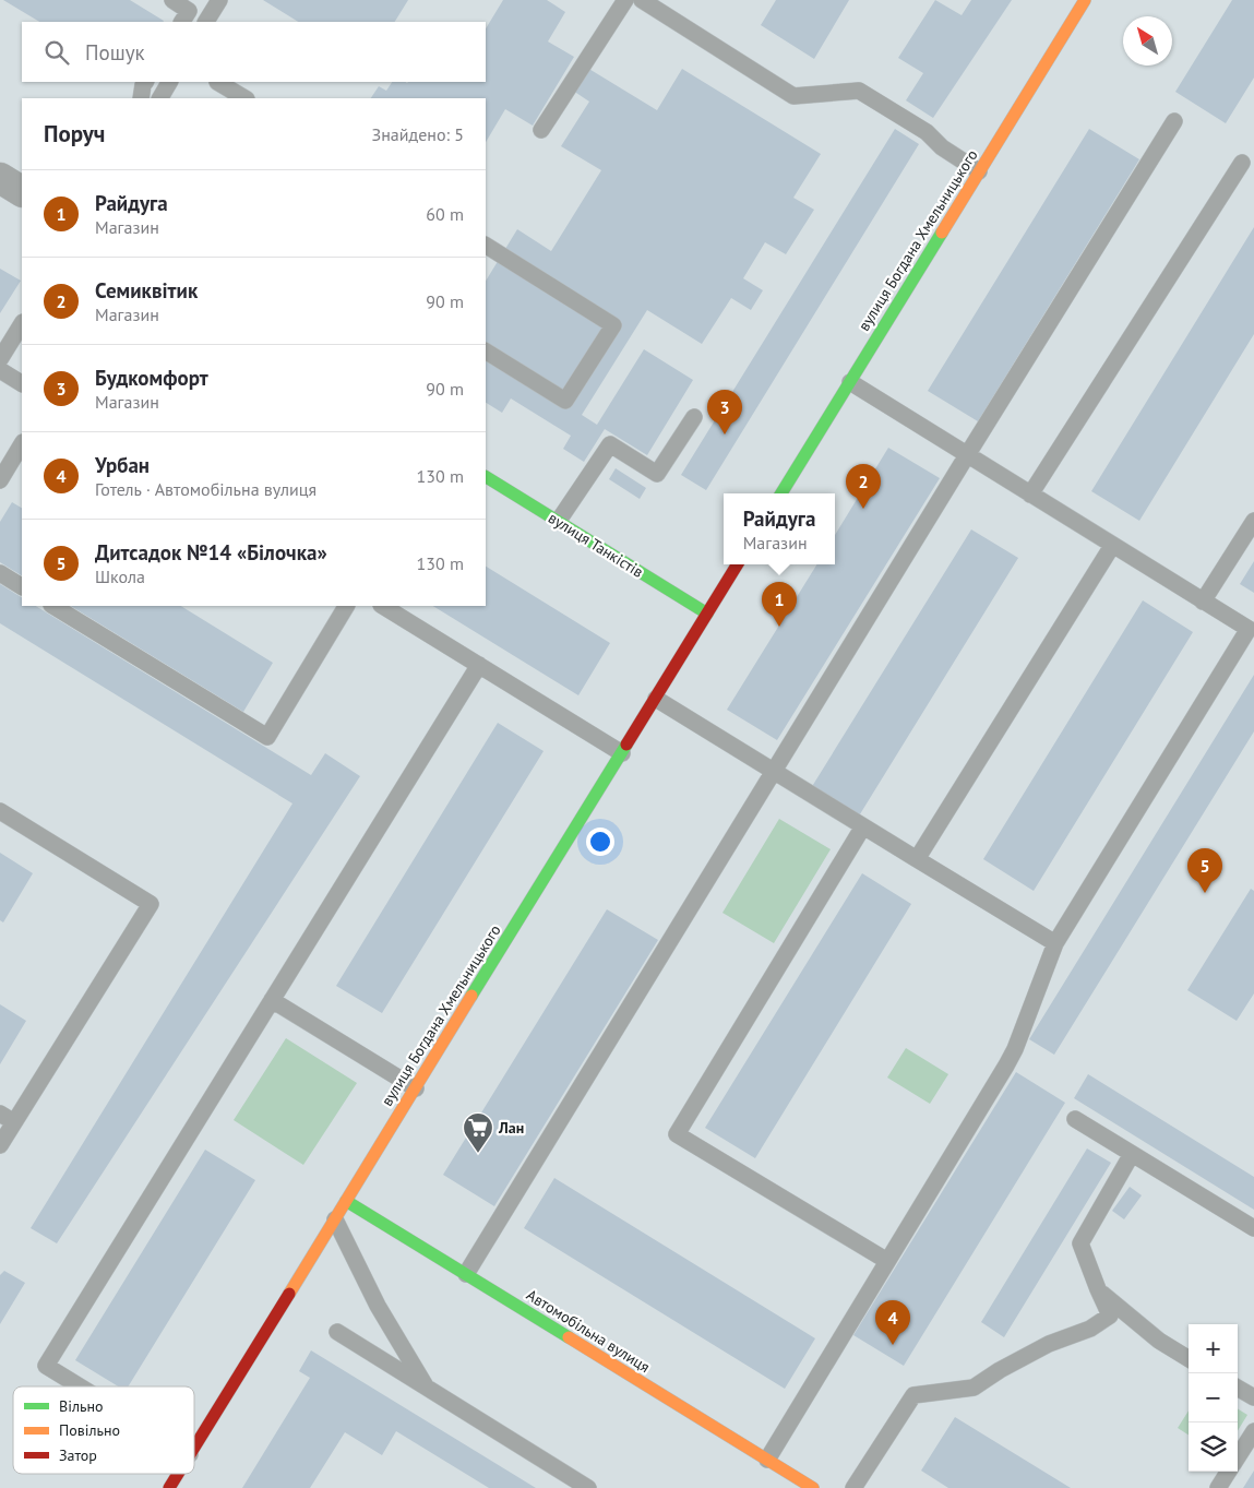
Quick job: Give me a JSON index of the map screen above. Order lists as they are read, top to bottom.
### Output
{
  "streets": {
    "street": ["вулиця Богдана Хмельницького", "вулиця Танкістів", "Автомобільна вулиця"]
  },
  "crossings": [
    ["вулиця Богдана Хмельницького", "вулиця Танкістів"],
    ["вулиця Богдана Хмельницького", "Автомобільна вулиця"]
  ],
  "places": {
    "supermarket": ["Лан"]
  },
  "legend": ["Вільно", "Повільно", "Затор"],
  "north": "top left",
  "page": {
    "search": "Пошук",
    "heading": ["Поруч", "Знайдено: 5"],
    "list": [
      {
        "mark": "1",
        "name": "Райдуга",
        "note": "Магазин",
        "value": "60 m"
      },
      {
        "mark": "2",
        "name": "Семиквітик",
        "note": "Магазин",
        "value": "90 m"
      },
      {
        "mark": "3",
        "name": "Будкомфорт",
        "note": "Магазин",
        "value": "90 m"
      },
      {
        "mark": "4",
        "name": "Урбан",
        "note": "Готель · Автомобільна вулиця",
        "value": "130 m"
      },
      {
        "mark": "5",
        "name": "Дитсадок №14 «Білочка»",
        "note": "Школа",
        "value": "130 m"
      }
    ],
    "pins": [
      "3",
      "2",
      "1",
      "5",
      "4"
    ],
    "popup": ["Райдуга", "Магазин"],
    "map_buttons": ["+", "−"]
  }
}
